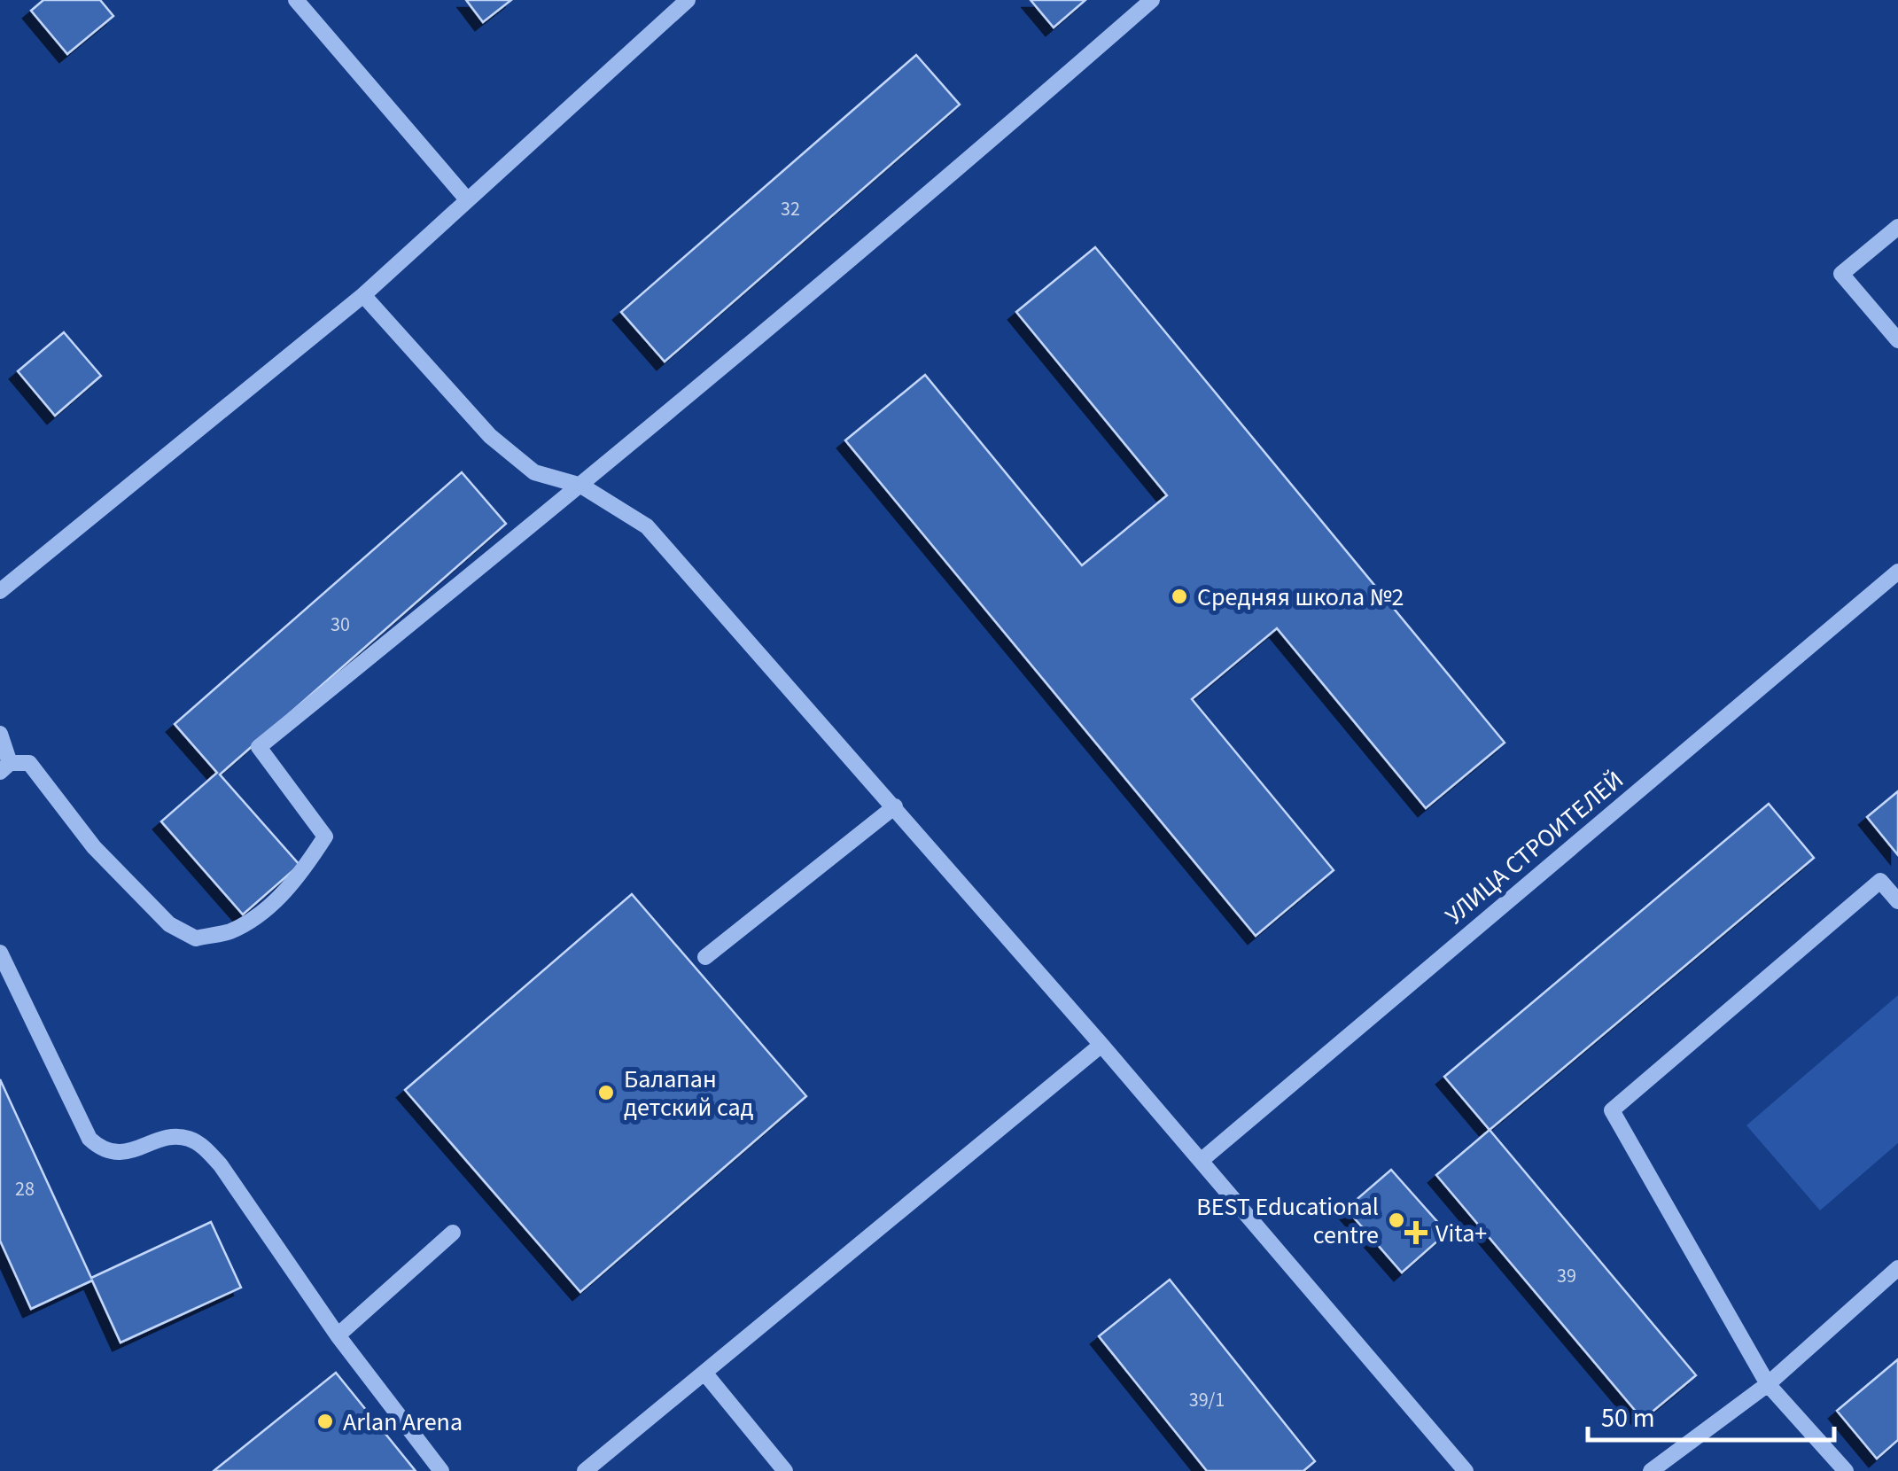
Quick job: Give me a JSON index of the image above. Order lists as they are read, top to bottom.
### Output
{
  "streets": {
    "street": ["УЛИЦА СТРОИТЕЛЕЙ"]
  },
  "places": {
    "other": [
      "Средняя школа №2",
      "Балапан детский сад",
      "BEST Educational centre",
      "Arlan Arena"
    ],
    "health": ["Vita+"]
  },
  "house_numbers": [
    "32",
    "30",
    "28",
    "39",
    "39/1"
  ],
  "scale_bar": "50 m"
}
